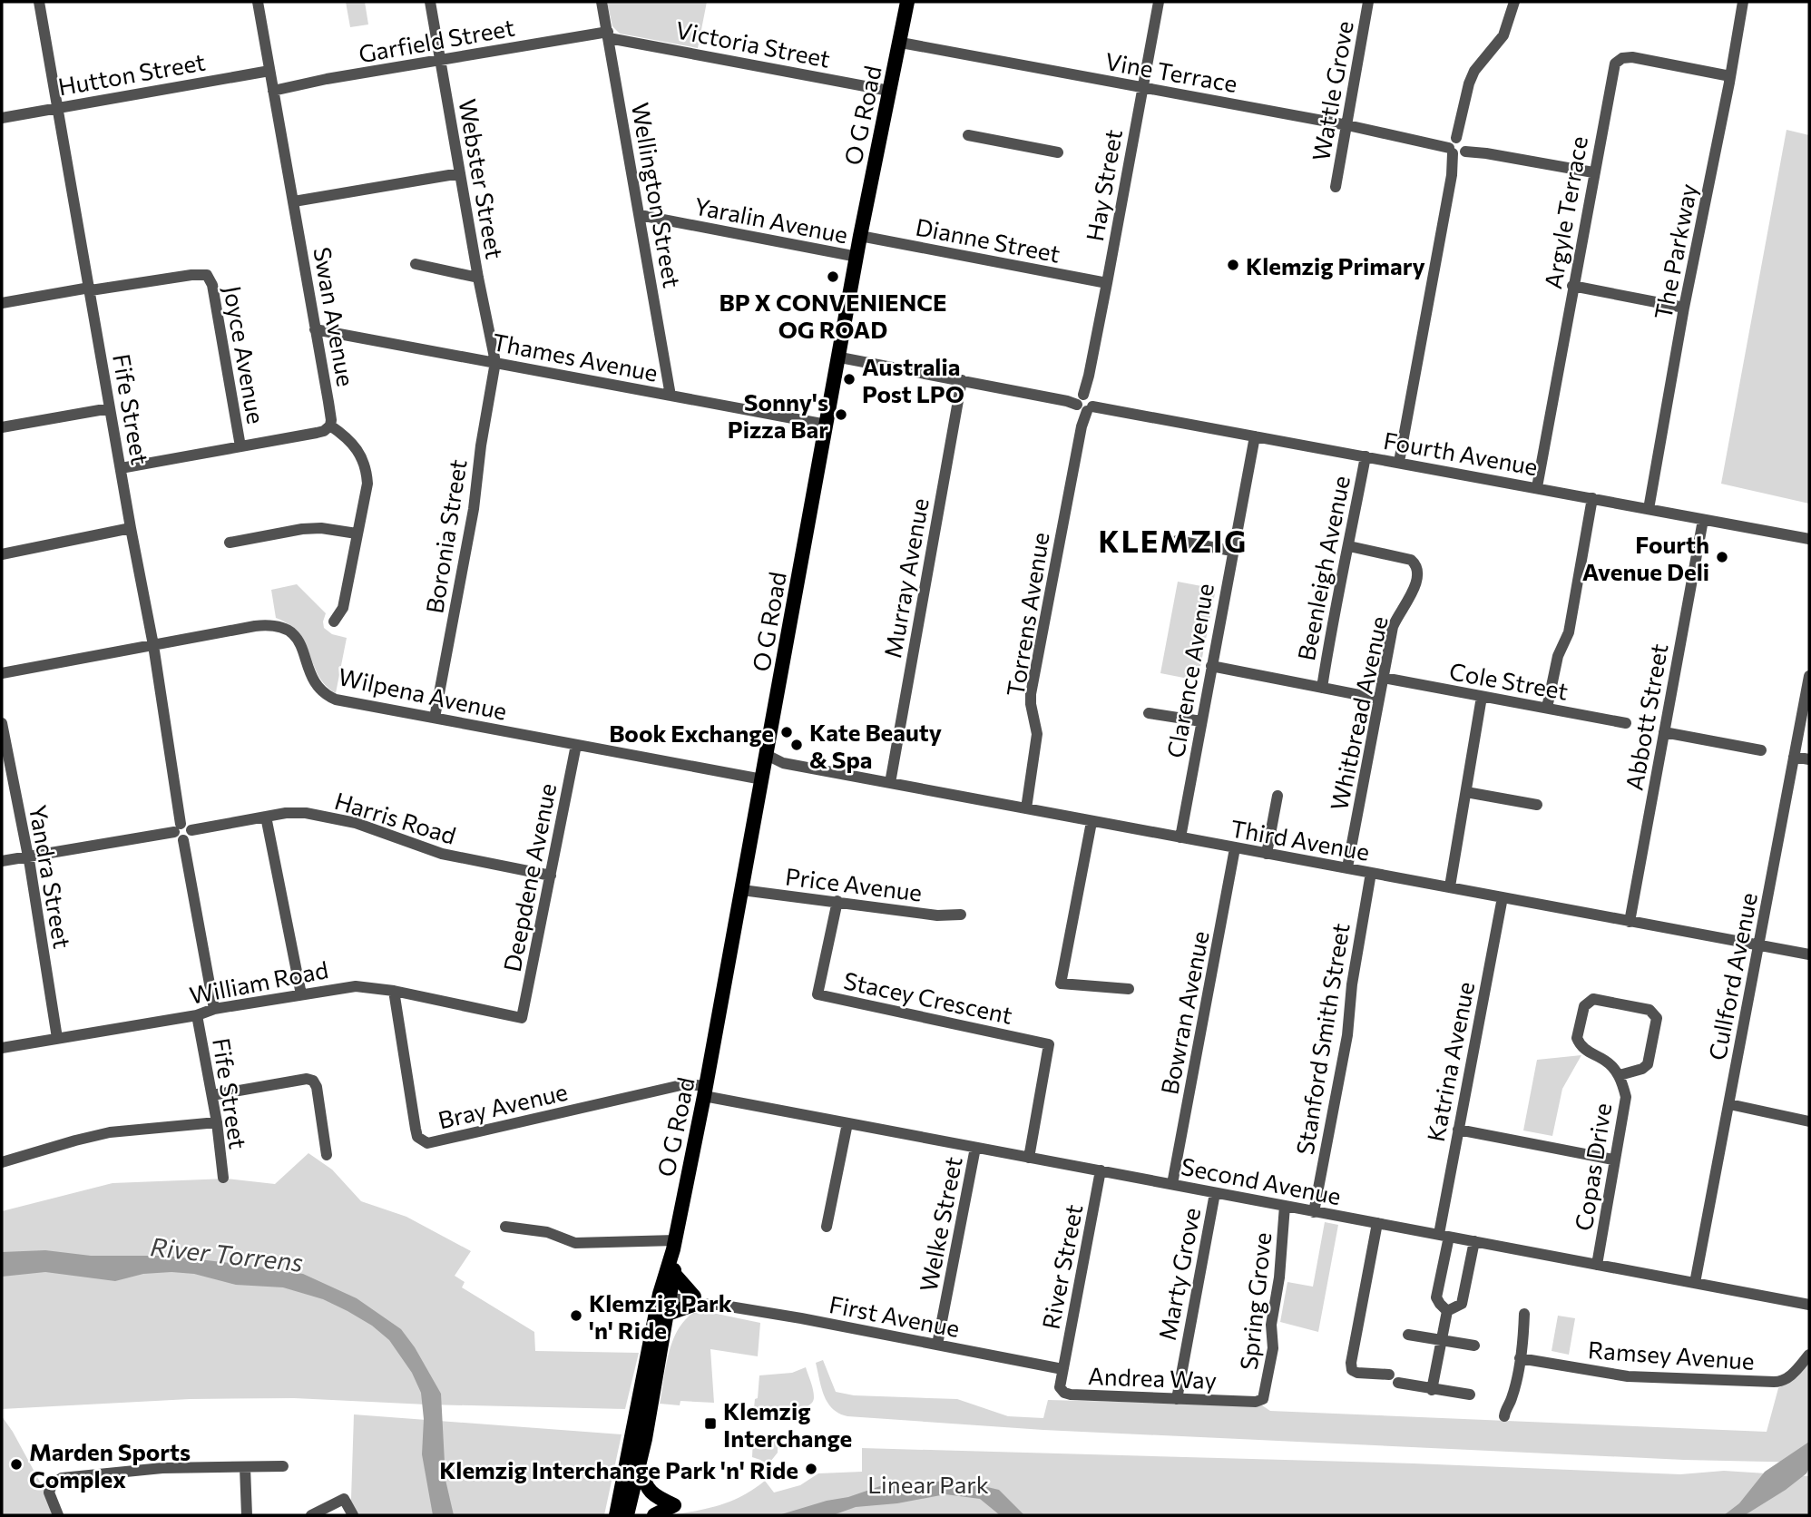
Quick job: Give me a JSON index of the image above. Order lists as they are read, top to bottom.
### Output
{
  "streets": {
    "main road": ["O G Road"],
    "street": [
      "Garfield Street",
      "Victoria Street",
      "Vine Terrace",
      "Hutton Street",
      "Wattle Grove",
      "Webster Street",
      "Hay Street",
      "Wellington Street",
      "Argyle Terrace",
      "Yaralin Avenue",
      "Dianne Street",
      "The Parkway",
      "Swan Avenue",
      "Joyce Avenue",
      "Thames Avenue",
      "Fife Street",
      "Fourth Avenue",
      "Boronia Street",
      "Beenleigh Avenue",
      "Murray Avenue",
      "Torrens Avenue",
      "Clarence Avenue",
      "Cole Street",
      "Wilpena Avenue",
      "Whitbread Avenue",
      "Abbott Street",
      "Harris Road",
      "Third Avenue",
      "Yandra Street",
      "Deepdene Avenue",
      "Price Avenue",
      "Cullford Avenue",
      "William Road",
      "Stacey Crescent",
      "Bowran Avenue",
      "Stanford Smith Street",
      "Katrina Avenue",
      "Bray Avenue",
      "Copas Drive",
      "Second Avenue",
      "Welke Street",
      "River Street",
      "Marty Grove",
      "Spring Grove",
      "First Avenue",
      "Ramsey Avenue",
      "Andrea Way"
    ]
  },
  "crossings": [
    ["Garfield Street", "Victoria Street"],
    ["Garfield Street", "Webster Street"],
    ["Garfield Street", "Wellington Street"],
    ["Garfield Street", "Swan Avenue"],
    ["Victoria Street", "O G Road"],
    ["Victoria Street", "Wellington Street"],
    ["Vine Terrace", "Wattle Grove"],
    ["Vine Terrace", "O G Road"],
    ["Vine Terrace", "Hay Street"],
    ["Vine Terrace", "Argyle Terrace"],
    ["Hutton Street", "Swan Avenue"],
    ["Hutton Street", "Fife Street"],
    ["O G Road", "Yaralin Avenue"],
    ["O G Road", "Dianne Street"],
    ["O G Road", "Thames Avenue"],
    ["O G Road", "Fourth Avenue"],
    ["O G Road", "Wilpena Avenue"],
    ["O G Road", "Third Avenue"],
    ["O G Road", "Price Avenue"],
    ["O G Road", "Bray Avenue"],
    ["O G Road", "Second Avenue"],
    ["O G Road", "First Avenue"],
    ["Webster Street", "Thames Avenue"],
    ["Webster Street", "Boronia Street"],
    ["Hay Street", "Dianne Street"],
    ["Hay Street", "Fourth Avenue"],
    ["Hay Street", "Torrens Avenue"],
    ["Wellington Street", "Yaralin Avenue"],
    ["Wellington Street", "Thames Avenue"],
    ["Argyle Terrace", "The Parkway"],
    ["Argyle Terrace", "Fourth Avenue"],
    ["The Parkway", "Fourth Avenue"],
    ["Swan Avenue", "Thames Avenue"],
    ["Joyce Avenue", "Fife Street"],
    ["Thames Avenue", "Boronia Street"],
    ["Fife Street", "Wilpena Avenue"],
    ["Fife Street", "Harris Road"],
    ["Fife Street", "William Road"],
    ["Fourth Avenue", "Beenleigh Avenue"],
    ["Fourth Avenue", "Murray Avenue"],
    ["Fourth Avenue", "Torrens Avenue"],
    ["Fourth Avenue", "Clarence Avenue"],
    ["Fourth Avenue", "Abbott Street"],
    ["Boronia Street", "Wilpena Avenue"],
    ["Beenleigh Avenue", "Whitbread Avenue"],
    ["Murray Avenue", "Third Avenue"],
    ["Torrens Avenue", "Third Avenue"],
    ["Clarence Avenue", "Third Avenue"],
    ["Cole Street", "Whitbread Avenue"],
    ["Wilpena Avenue", "Third Avenue"],
    ["Wilpena Avenue", "Deepdene Avenue"],
    ["Whitbread Avenue", "Third Avenue"],
    ["Abbott Street", "Third Avenue"],
    ["Harris Road", "Deepdene Avenue"],
    ["Third Avenue", "Cullford Avenue"],
    ["Third Avenue", "Bowran Avenue"],
    ["Third Avenue", "Stanford Smith Street"],
    ["Third Avenue", "Katrina Avenue"],
    ["Yandra Street", "William Road"],
    ["Deepdene Avenue", "William Road"],
    ["Price Avenue", "Stacey Crescent"],
    ["Cullford Avenue", "Second Avenue"],
    ["William Road", "Bray Avenue"],
    ["Stacey Crescent", "Second Avenue"],
    ["Bowran Avenue", "Second Avenue"],
    ["Stanford Smith Street", "Second Avenue"],
    ["Katrina Avenue", "Second Avenue"],
    ["Bray Avenue", "Second Avenue"],
    ["Copas Drive", "Second Avenue"],
    ["Second Avenue", "Welke Street"],
    ["Second Avenue", "River Street"],
    ["Second Avenue", "Marty Grove"],
    ["Second Avenue", "Spring Grove"],
    ["Welke Street", "First Avenue"],
    ["River Street", "First Avenue"],
    ["River Street", "Andrea Way"],
    ["Marty Grove", "Andrea Way"],
    ["Spring Grove", "Andrea Way"],
    ["First Avenue", "Andrea Way"]
  ],
  "districts": ["KLEMZIG"],
  "water": ["River Torrens"],
  "parks": ["Linear Park"],
  "places": {
    "other": [
      "Klemzig Primary",
      "BP X CONVENIENCE OG ROAD",
      "Australia Post LPO",
      "Sonny's Pizza Bar",
      "Fourth Avenue Deli",
      "Book Exchange",
      "Kate Beauty & Spa",
      "Klemzig Park 'n' Ride",
      "Marden Sports Complex",
      "Klemzig Interchange Park 'n' Ride"
    ],
    "transit": ["Klemzig Interchange"]
  }
}
